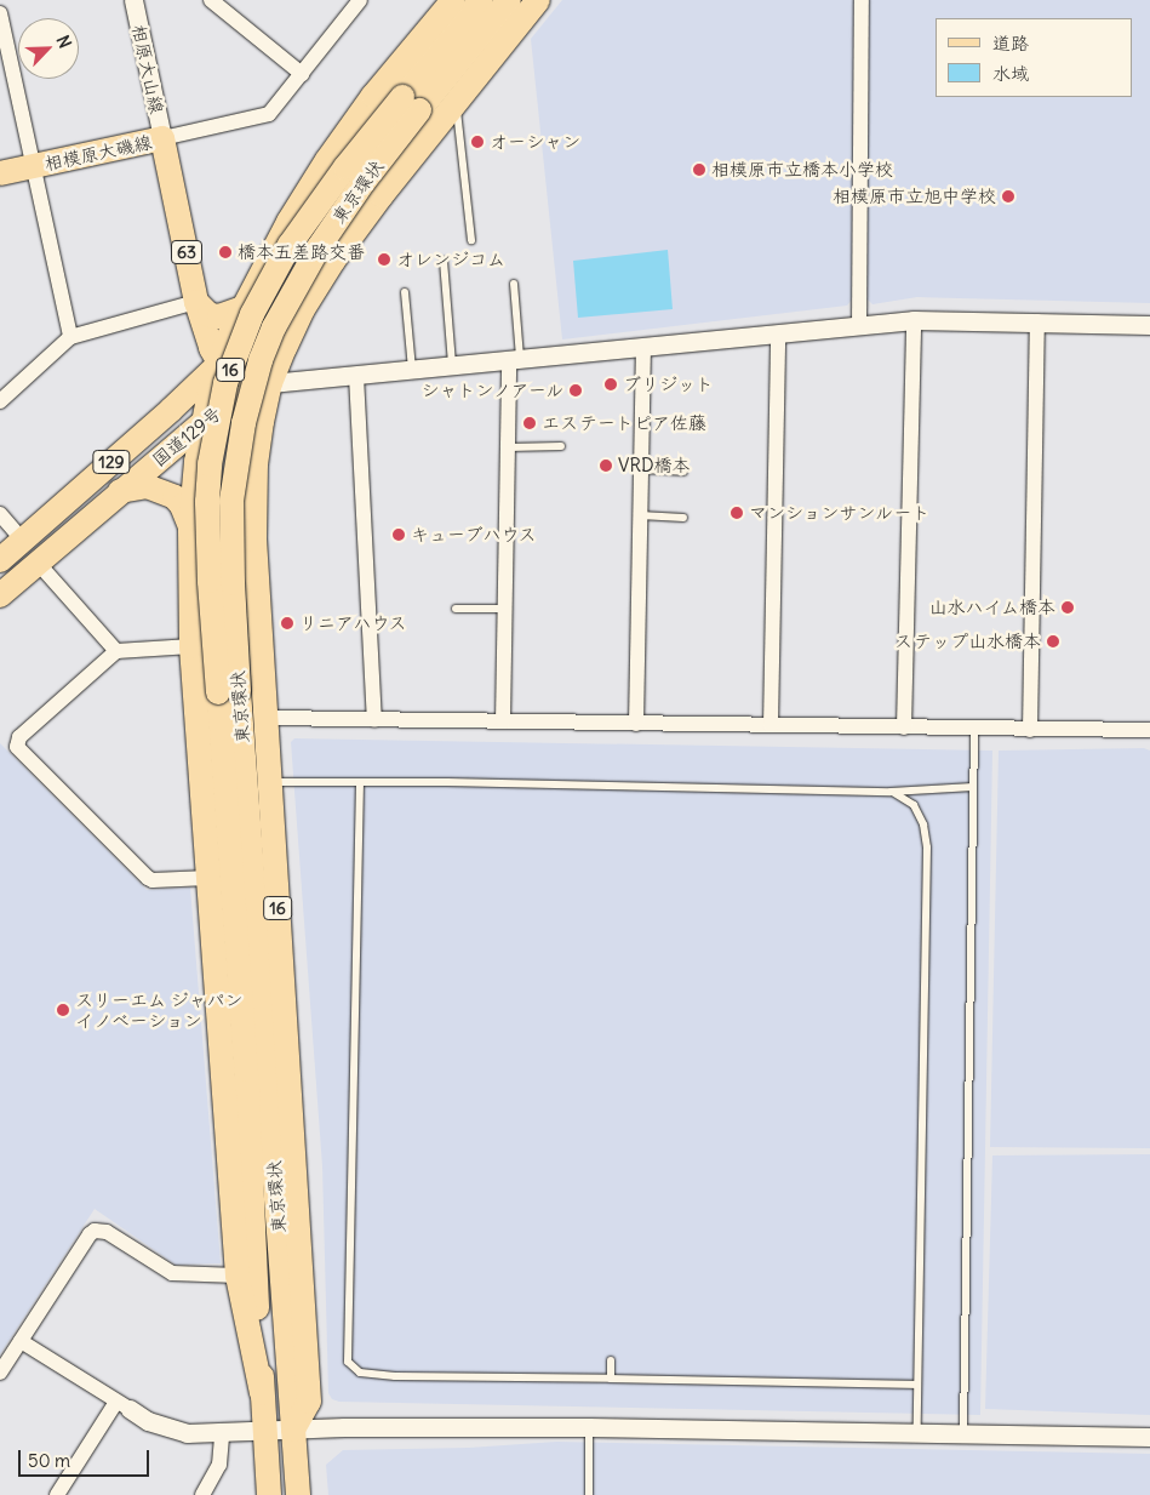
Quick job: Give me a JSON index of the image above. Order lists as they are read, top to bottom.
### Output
{
  "streets": {
    "main road": [
      "相模原大磯線",
      "東京環状",
      "63",
      "16",
      "国道129号",
      "129"
    ],
    "street": ["相原大山線"]
  },
  "crossings": [
    ["相原大山線", "相模原大磯線"],
    ["相模原大磯線", "国道129号"],
    ["東京環状", "16"],
    ["16", "国道129号"]
  ],
  "places": [
    "オーシャン",
    "相模原市立橋本小学校",
    "相模原市立旭中学校",
    "橋本五差路交番",
    "オレンジコム",
    "ブリジット",
    "シャトンノアール",
    "エステートピア佐藤",
    "VRD橋本",
    "マンションサンルート",
    "キューブハウス",
    "山水ハイム橋本",
    "リニアハウス",
    "ステップ山水橋本",
    "スリーエム ジャパン イノベーション"
  ],
  "legend": ["道路", "水域"],
  "scale_bar": "50 m",
  "north": "top right"
}
